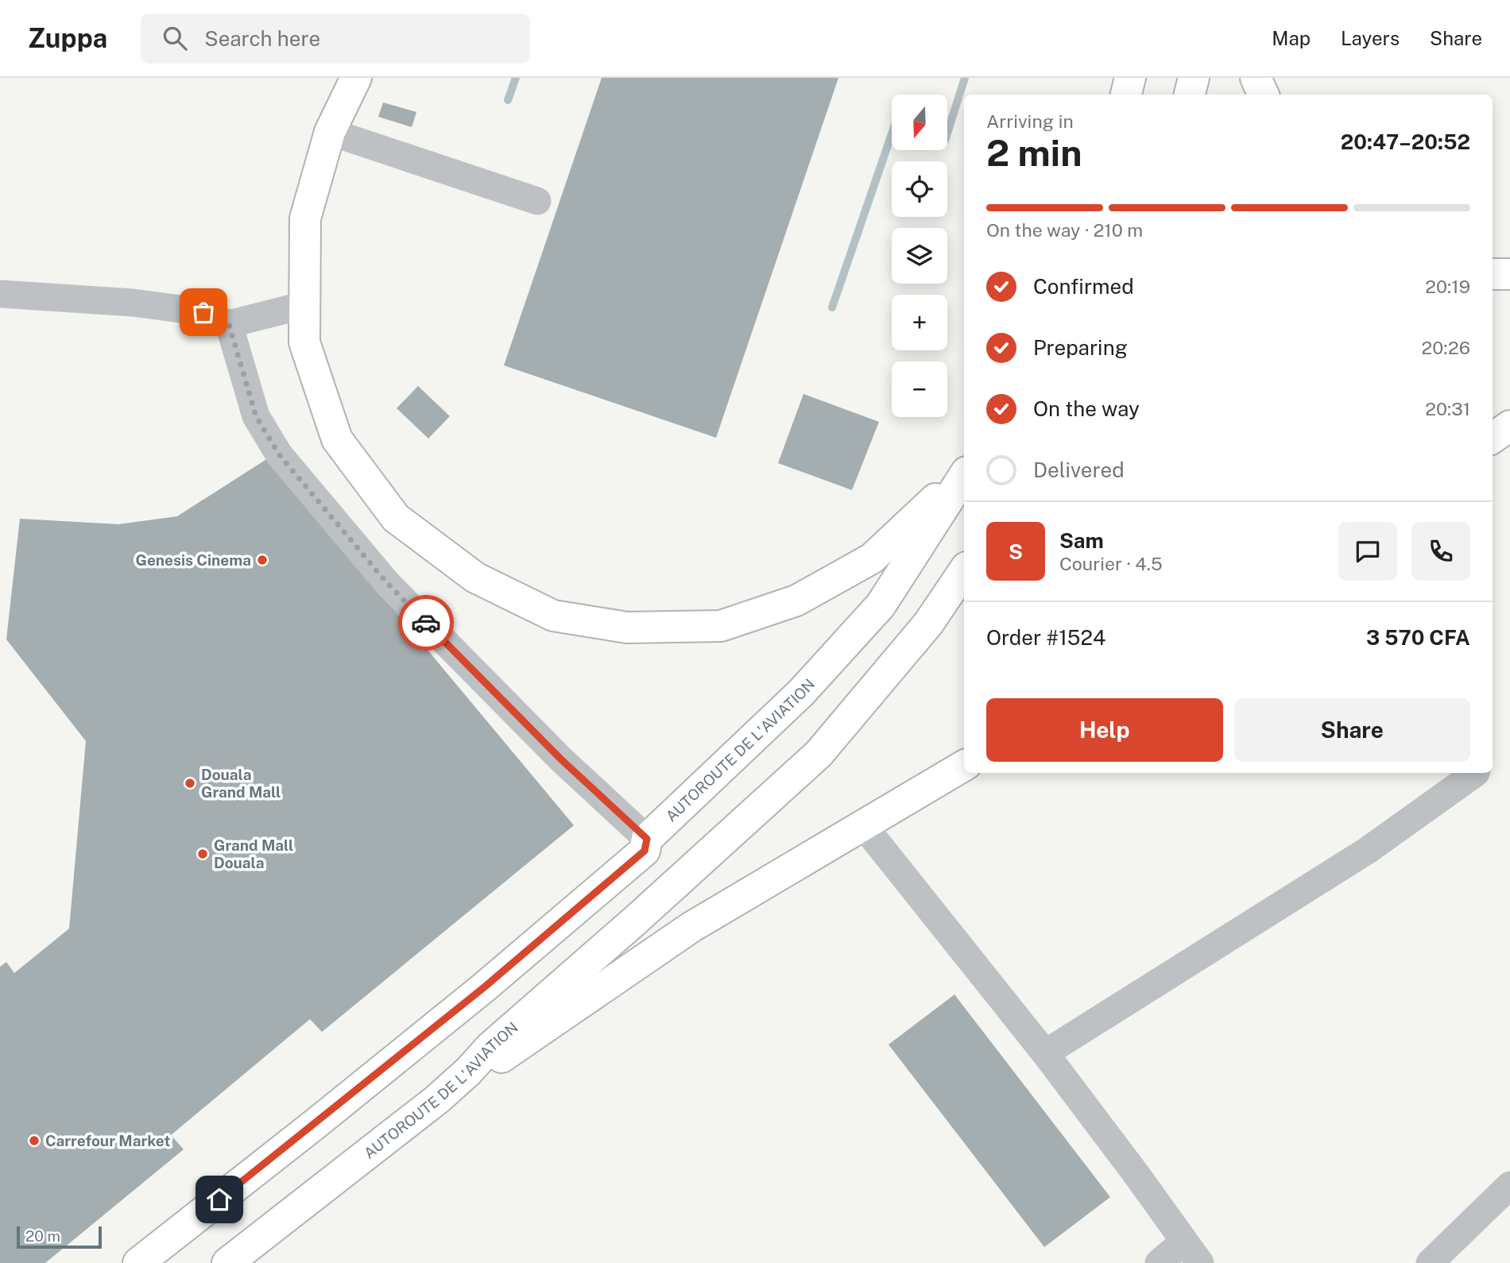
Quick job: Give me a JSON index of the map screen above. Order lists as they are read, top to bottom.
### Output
{
  "streets": {
    "highway": ["AUTOROUTE DE L'AVIATION"]
  },
  "places": [
    "Genesis Cinema",
    "Douala Grand Mall",
    "Grand Mall Douala",
    "Carrefour Market"
  ],
  "scale_bar": "20 m",
  "north": "bottom",
  "page": {
    "header": "Zuppa",
    "search": "Search here",
    "nav": ["Map", "Layers", "Share"],
    "map_buttons": ["+", "−"],
    "heading": ["2 min", "Arriving in", "20:47–20:52"],
    "panel": [
      "Sam",
      "Courier · 4.5",
      "Order #1524",
      "3 570 CFA"
    ],
    "bar": "On the way · 210 m",
    "list": [
      ["Confirmed", "20:19"],
      ["Preparing", "20:26"],
      ["On the way", "20:31"],
      "Delivered"
    ],
    "round": "S",
    "buttons": ["Help", "Share"],
    "scale": "20 m"
  }
}
